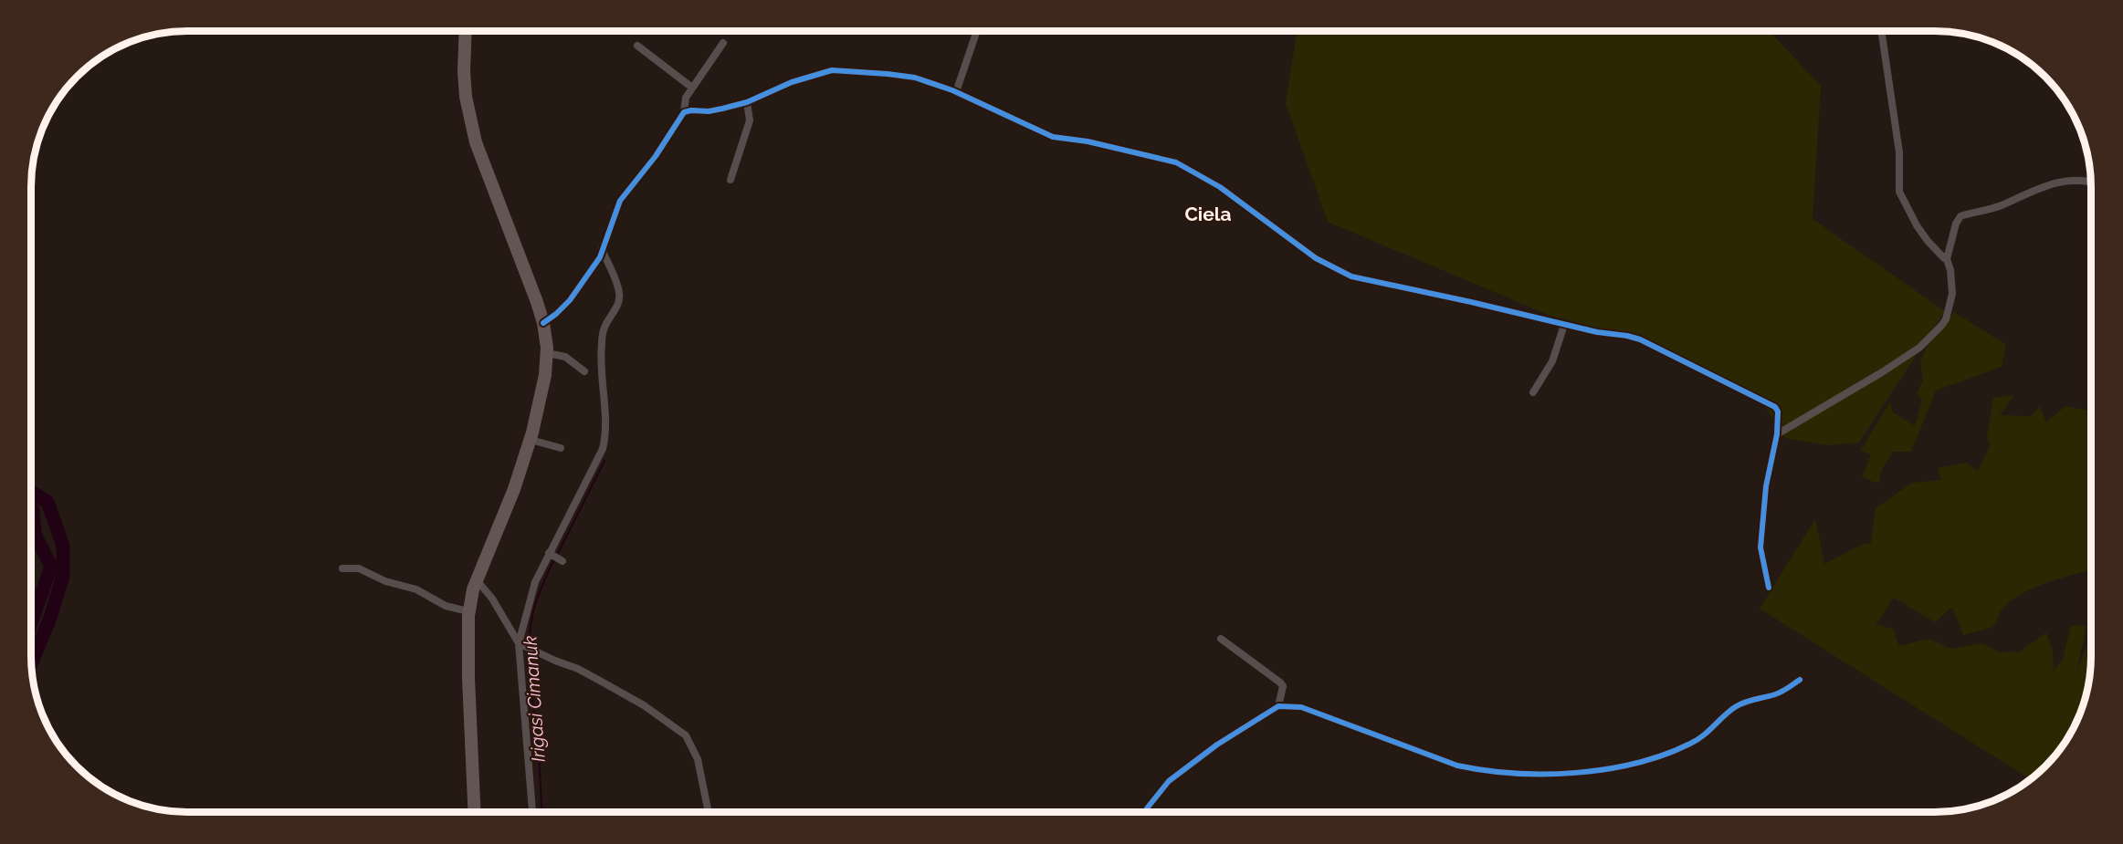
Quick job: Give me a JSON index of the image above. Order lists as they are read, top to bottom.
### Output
{
  "districts": ["Ciela"],
  "water": ["Irigasi Cimanuk"]
}
